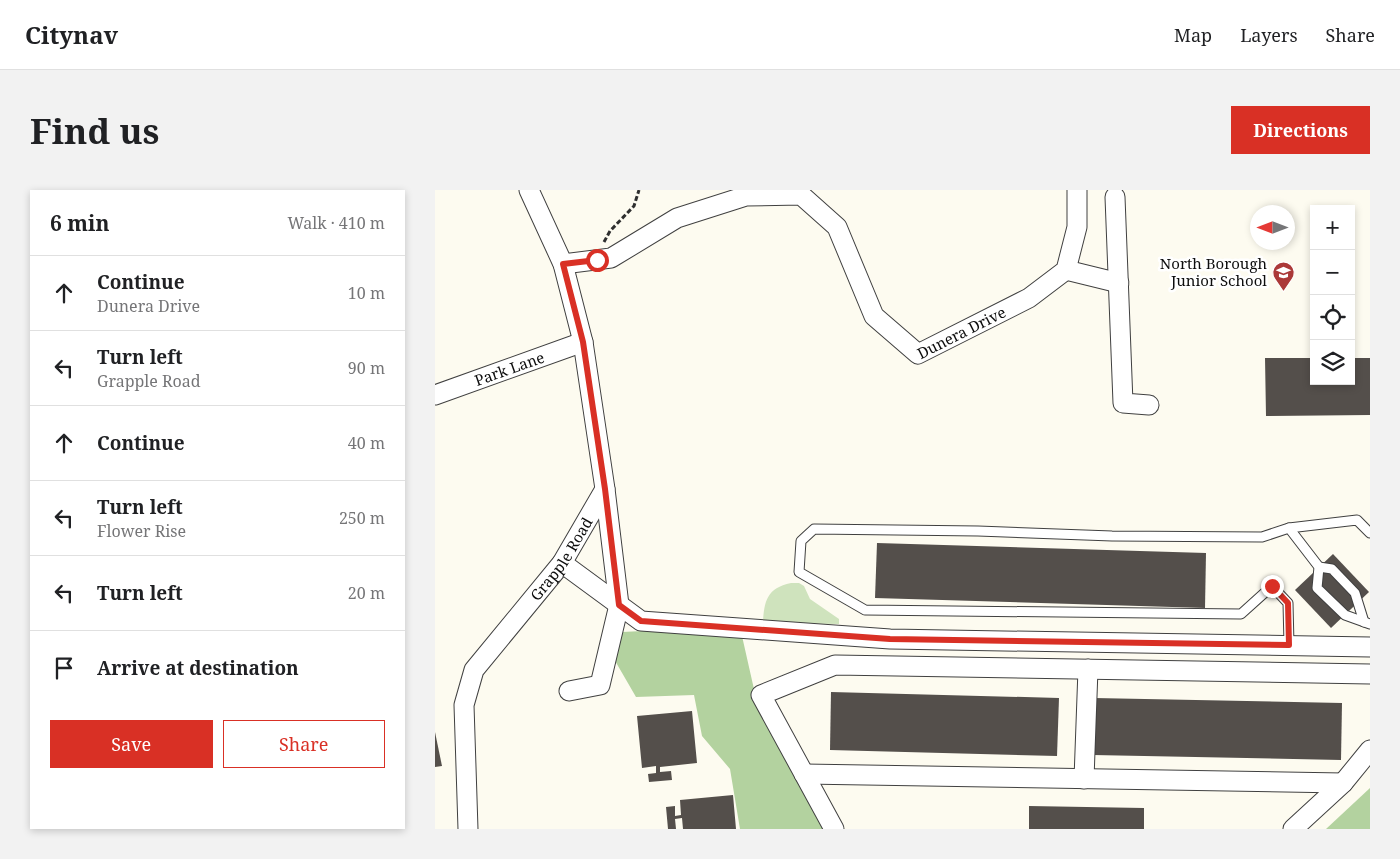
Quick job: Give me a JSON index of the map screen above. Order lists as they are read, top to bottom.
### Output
{
  "streets": {
    "street": ["Dunera Drive", "Park Lane", "Grapple Road"]
  },
  "places": {
    "school or university": ["North Borough Junior School"]
  },
  "north": "left",
  "page": {
    "header": "Citynav",
    "nav": ["Map", "Layers", "Share"],
    "buttons": [
      "Directions",
      ["Save", "Share"]
    ],
    "title": "Find us",
    "heading": ["6 min", "Walk · 410 m"],
    "map_buttons": ["+", "−"],
    "list": [
      ["Continue", "Dunera Drive", "10 m"],
      ["Turn left", "Grapple Road", "90 m"],
      ["Continue", "40 m"],
      ["Turn left", "Flower Rise", "250 m"],
      ["Turn left", "20 m"],
      "Arrive at destination"
    ]
  }
}
